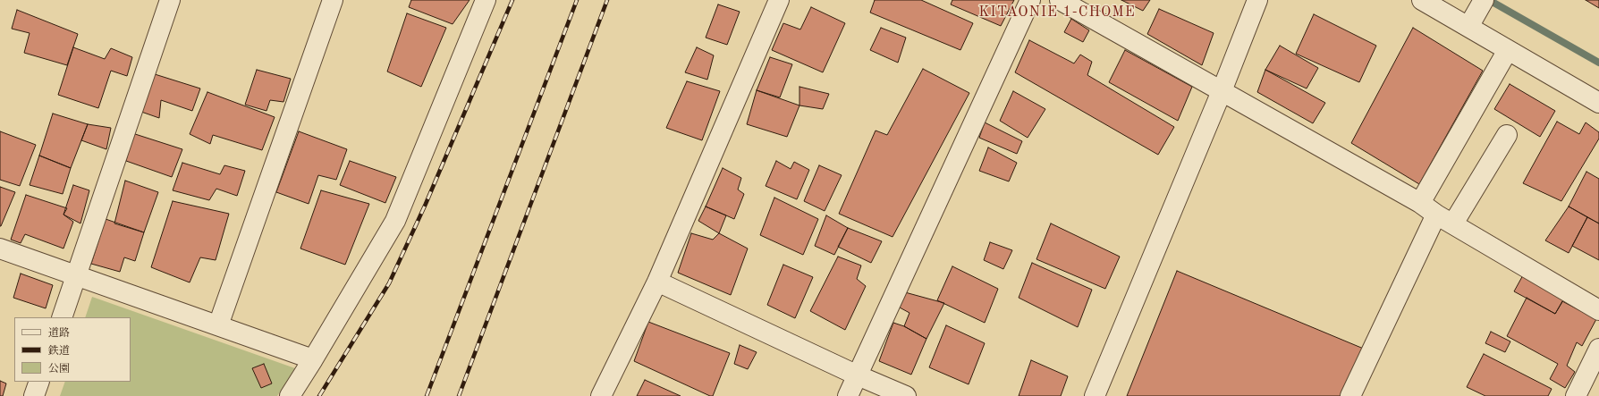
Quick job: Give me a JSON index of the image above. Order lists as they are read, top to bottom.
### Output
{
  "districts": ["KITAONIE 1-CHOME"],
  "legend": ["道路", "鉄道", "公園"]
}
